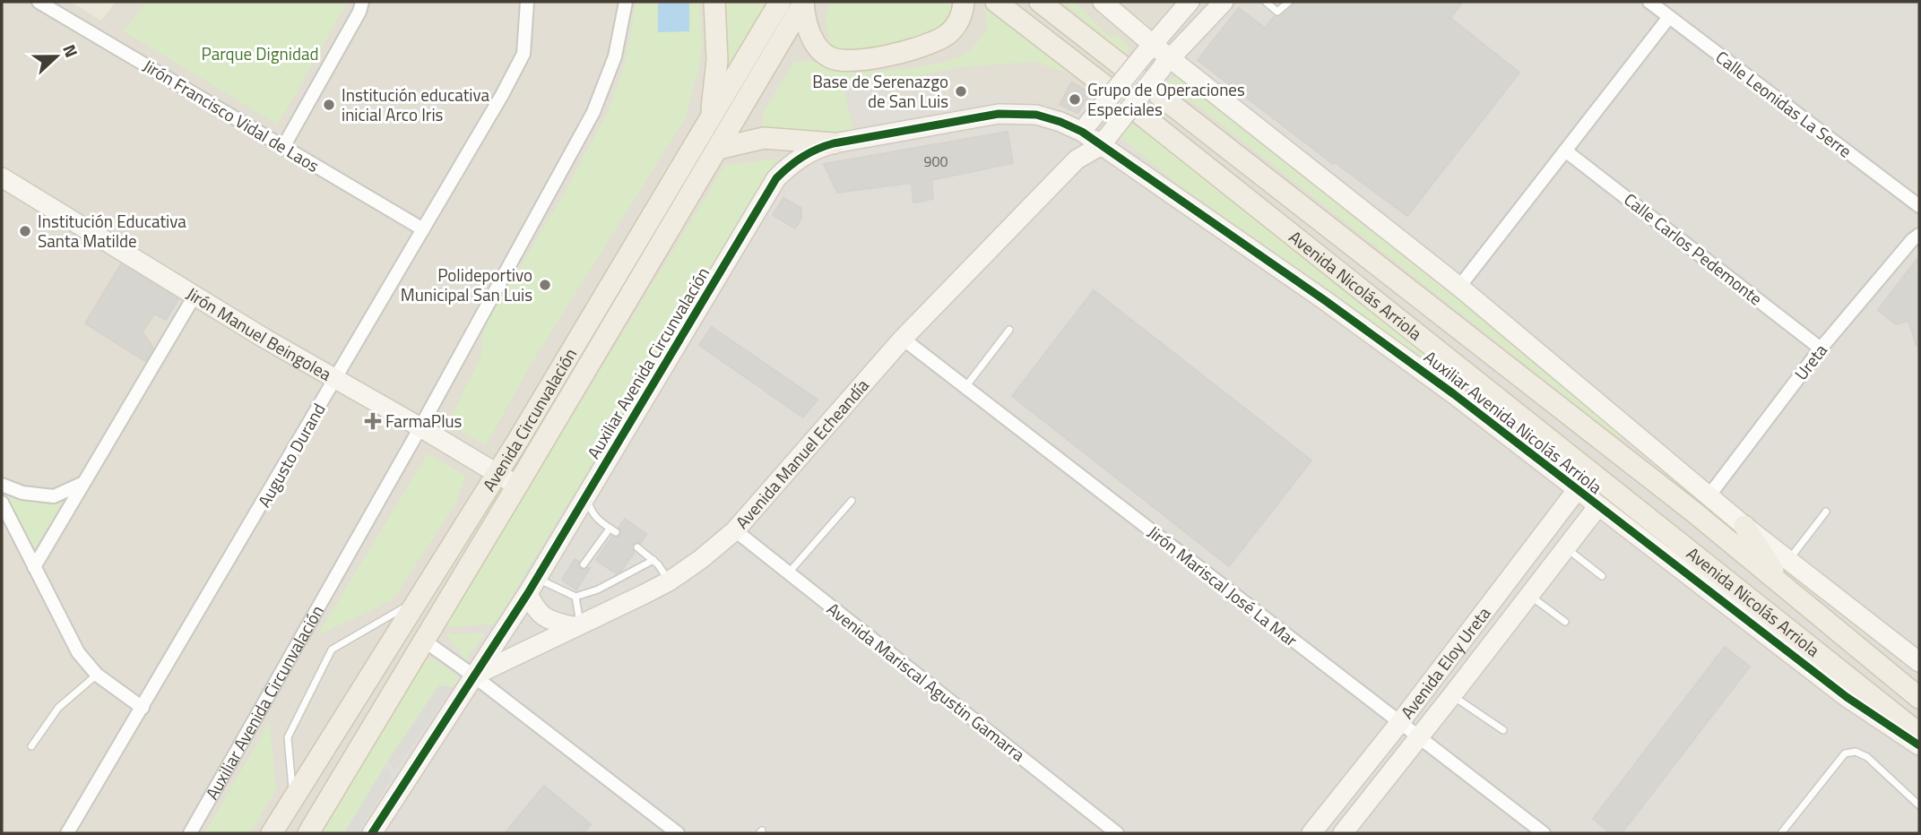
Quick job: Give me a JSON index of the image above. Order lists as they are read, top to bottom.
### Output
{
  "streets": {
    "main road": ["Avenida Nicolás Arriola", "Avenida Circunvalación"],
    "street": [
      "Calle Leonidas La Serre",
      "Jirón Francisco Vidal de Laos",
      "Calle Carlos Pedemonte",
      "Jirón Manuel Beingolea",
      "Ureta",
      "Auxiliar Avenida Circunvalación",
      "Auxiliar Avenida Nicolás Arriola",
      "Avenida Manuel Echeandía",
      "Augusto Durand",
      "Jirón Mariscal José La Mar",
      "Avenida Eloy Ureta",
      "Avenida Mariscal Agustin Gamarra"
    ]
  },
  "crossings": [
    ["Jirón Francisco Vidal de Laos", "Augusto Durand"],
    ["Calle Carlos Pedemonte", "Ureta"],
    ["Jirón Manuel Beingolea", "Auxiliar Avenida Circunvalación"],
    ["Jirón Manuel Beingolea", "Avenida Circunvalación"],
    ["Jirón Manuel Beingolea", "Augusto Durand"],
    ["Auxiliar Avenida Circunvalación", "Auxiliar Avenida Nicolás Arriola"],
    ["Auxiliar Avenida Circunvalación", "Avenida Manuel Echeandía"],
    ["Auxiliar Avenida Nicolás Arriola", "Avenida Manuel Echeandía"],
    ["Auxiliar Avenida Nicolás Arriola", "Avenida Eloy Ureta"],
    ["Avenida Manuel Echeandía", "Jirón Mariscal José La Mar"],
    ["Avenida Manuel Echeandía", "Avenida Mariscal Agustin Gamarra"],
    ["Jirón Mariscal José La Mar", "Avenida Eloy Ureta"]
  ],
  "parks": ["Parque Dignidad"],
  "places": {
    "other": [
      "Base de Serenazgo de San Luis",
      "Grupo de Operaciones Especiales",
      "Institución educativa inicial Arco Iris",
      "Institución Educativa Santa Matilde",
      "Polideportivo Municipal San Luis"
    ],
    "health": ["FarmaPlus"]
  },
  "house_numbers": ["900"],
  "north": "right"
}
